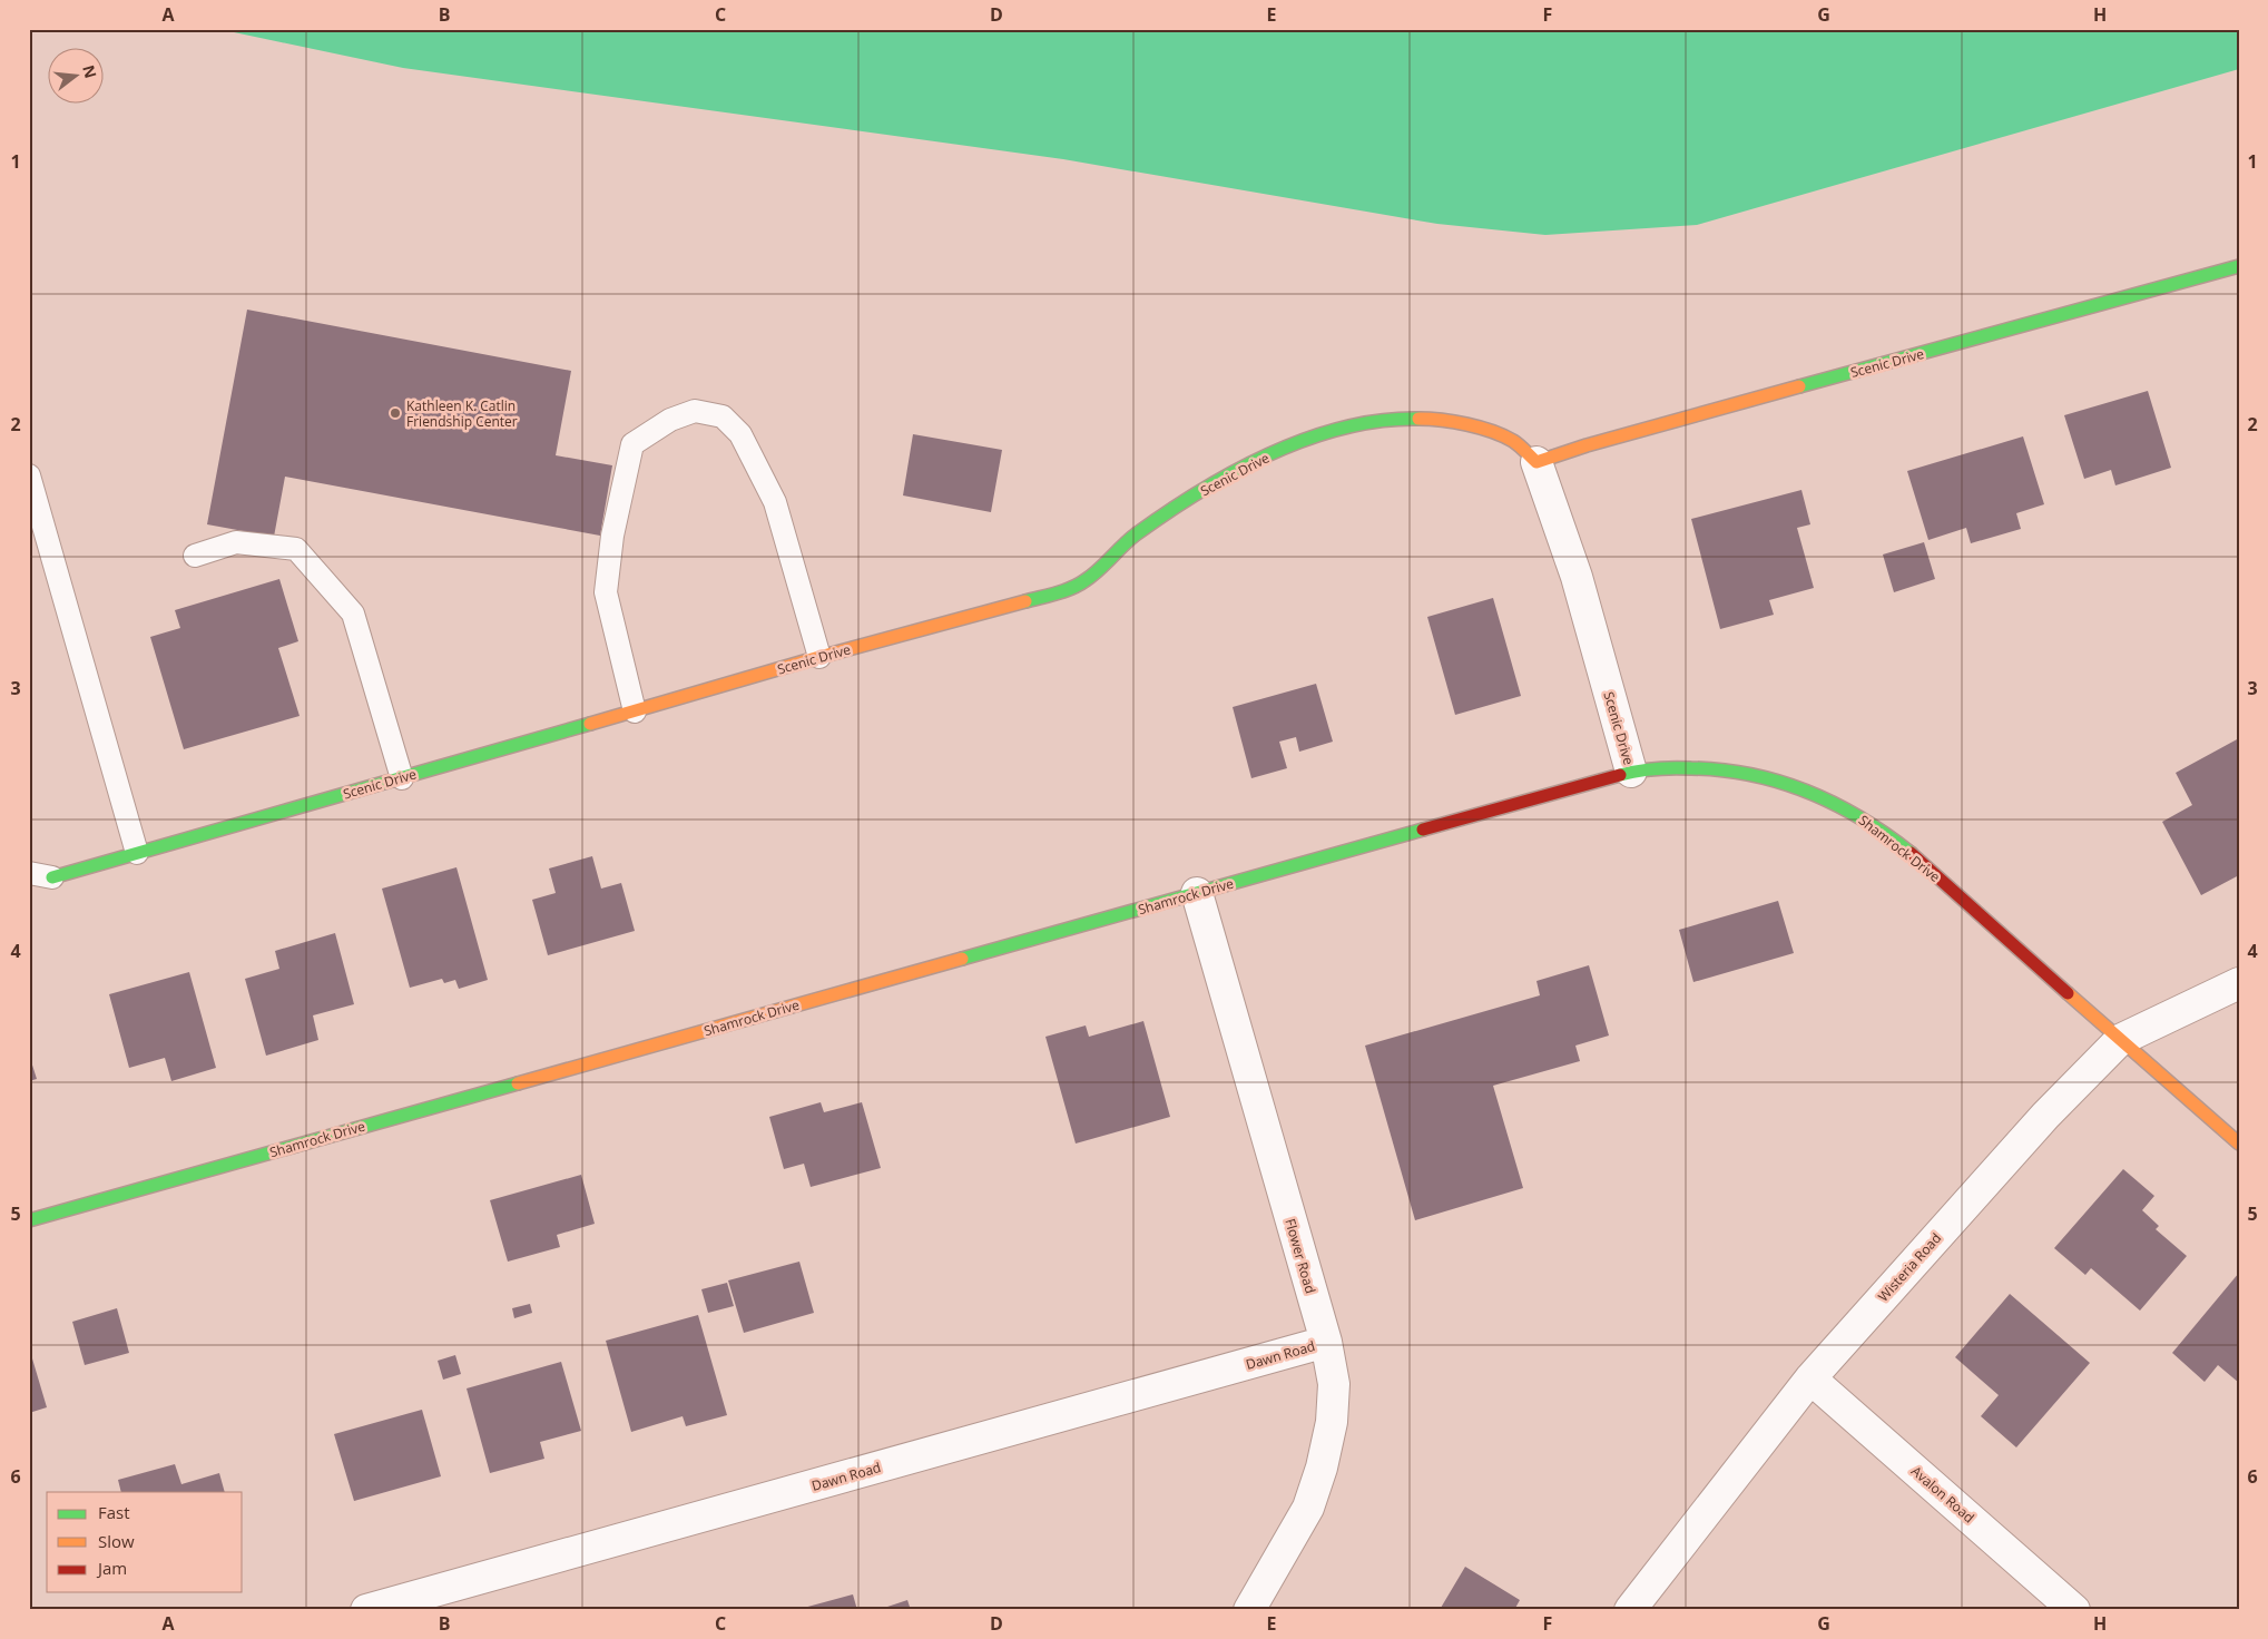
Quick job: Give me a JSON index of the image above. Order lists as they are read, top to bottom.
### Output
{
  "streets": {
    "street": [
      "Scenic Drive",
      "Shamrock Drive",
      "Flower Road",
      "Wisteria Road",
      "Dawn Road",
      "Avalon Road"
    ]
  },
  "crossings": [
    ["Scenic Drive", "Shamrock Drive"],
    ["Shamrock Drive", "Flower Road"],
    ["Shamrock Drive", "Wisteria Road"],
    ["Flower Road", "Dawn Road"],
    ["Wisteria Road", "Avalon Road"]
  ],
  "places": ["Kathleen K. Catlin Friendship Center"],
  "legend": ["Fast", "Slow", "Jam"],
  "north": "right",
  "grid": {
    "columns": [
      "A",
      "B",
      "C",
      "D",
      "E",
      "F",
      "G",
      "H"
    ],
    "rows": [
      "1",
      "2",
      "3",
      "4",
      "5",
      "6"
    ]
  }
}
